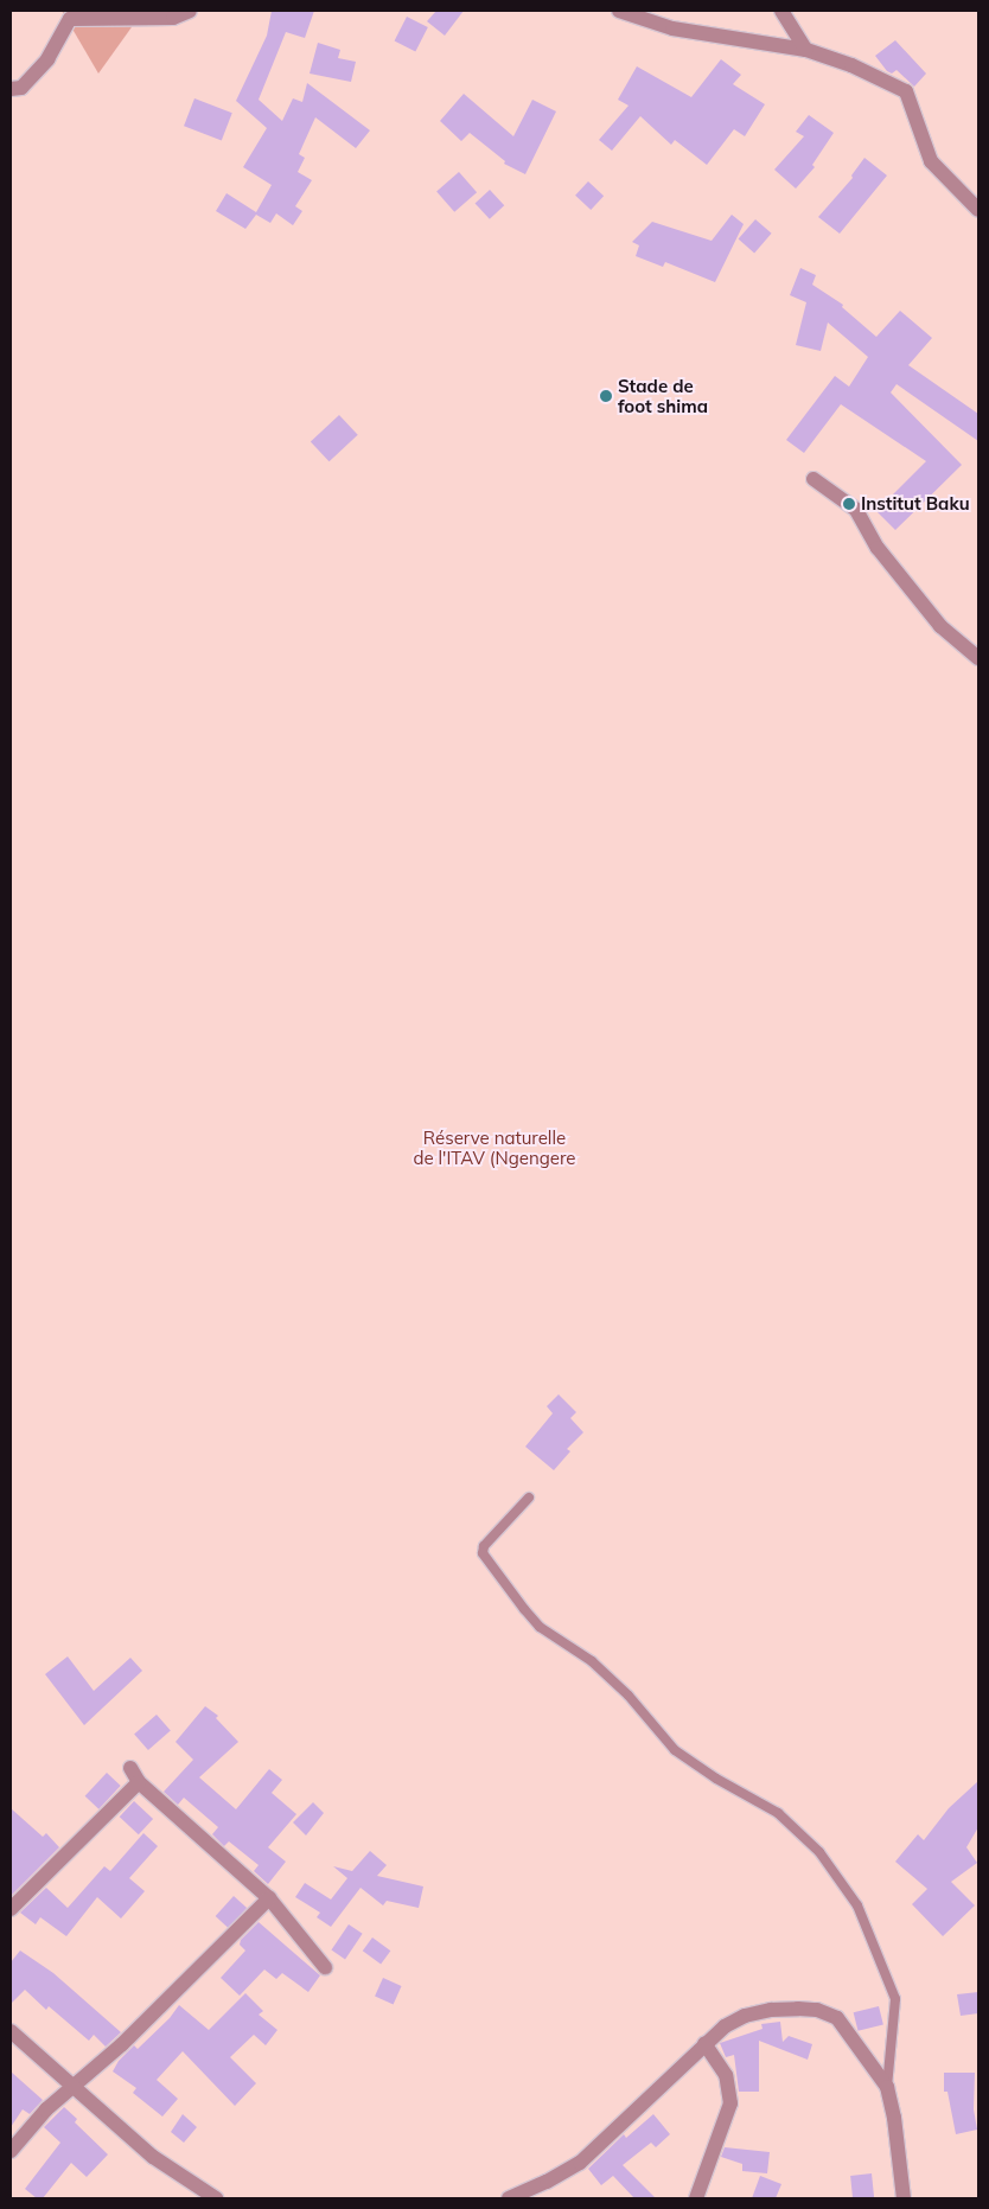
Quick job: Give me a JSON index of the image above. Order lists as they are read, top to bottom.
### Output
{
  "parks": ["Réserve naturelle de l'ITAV (Ngengere"],
  "places": ["Stade de foot shima", "Institut Baku"]
}
